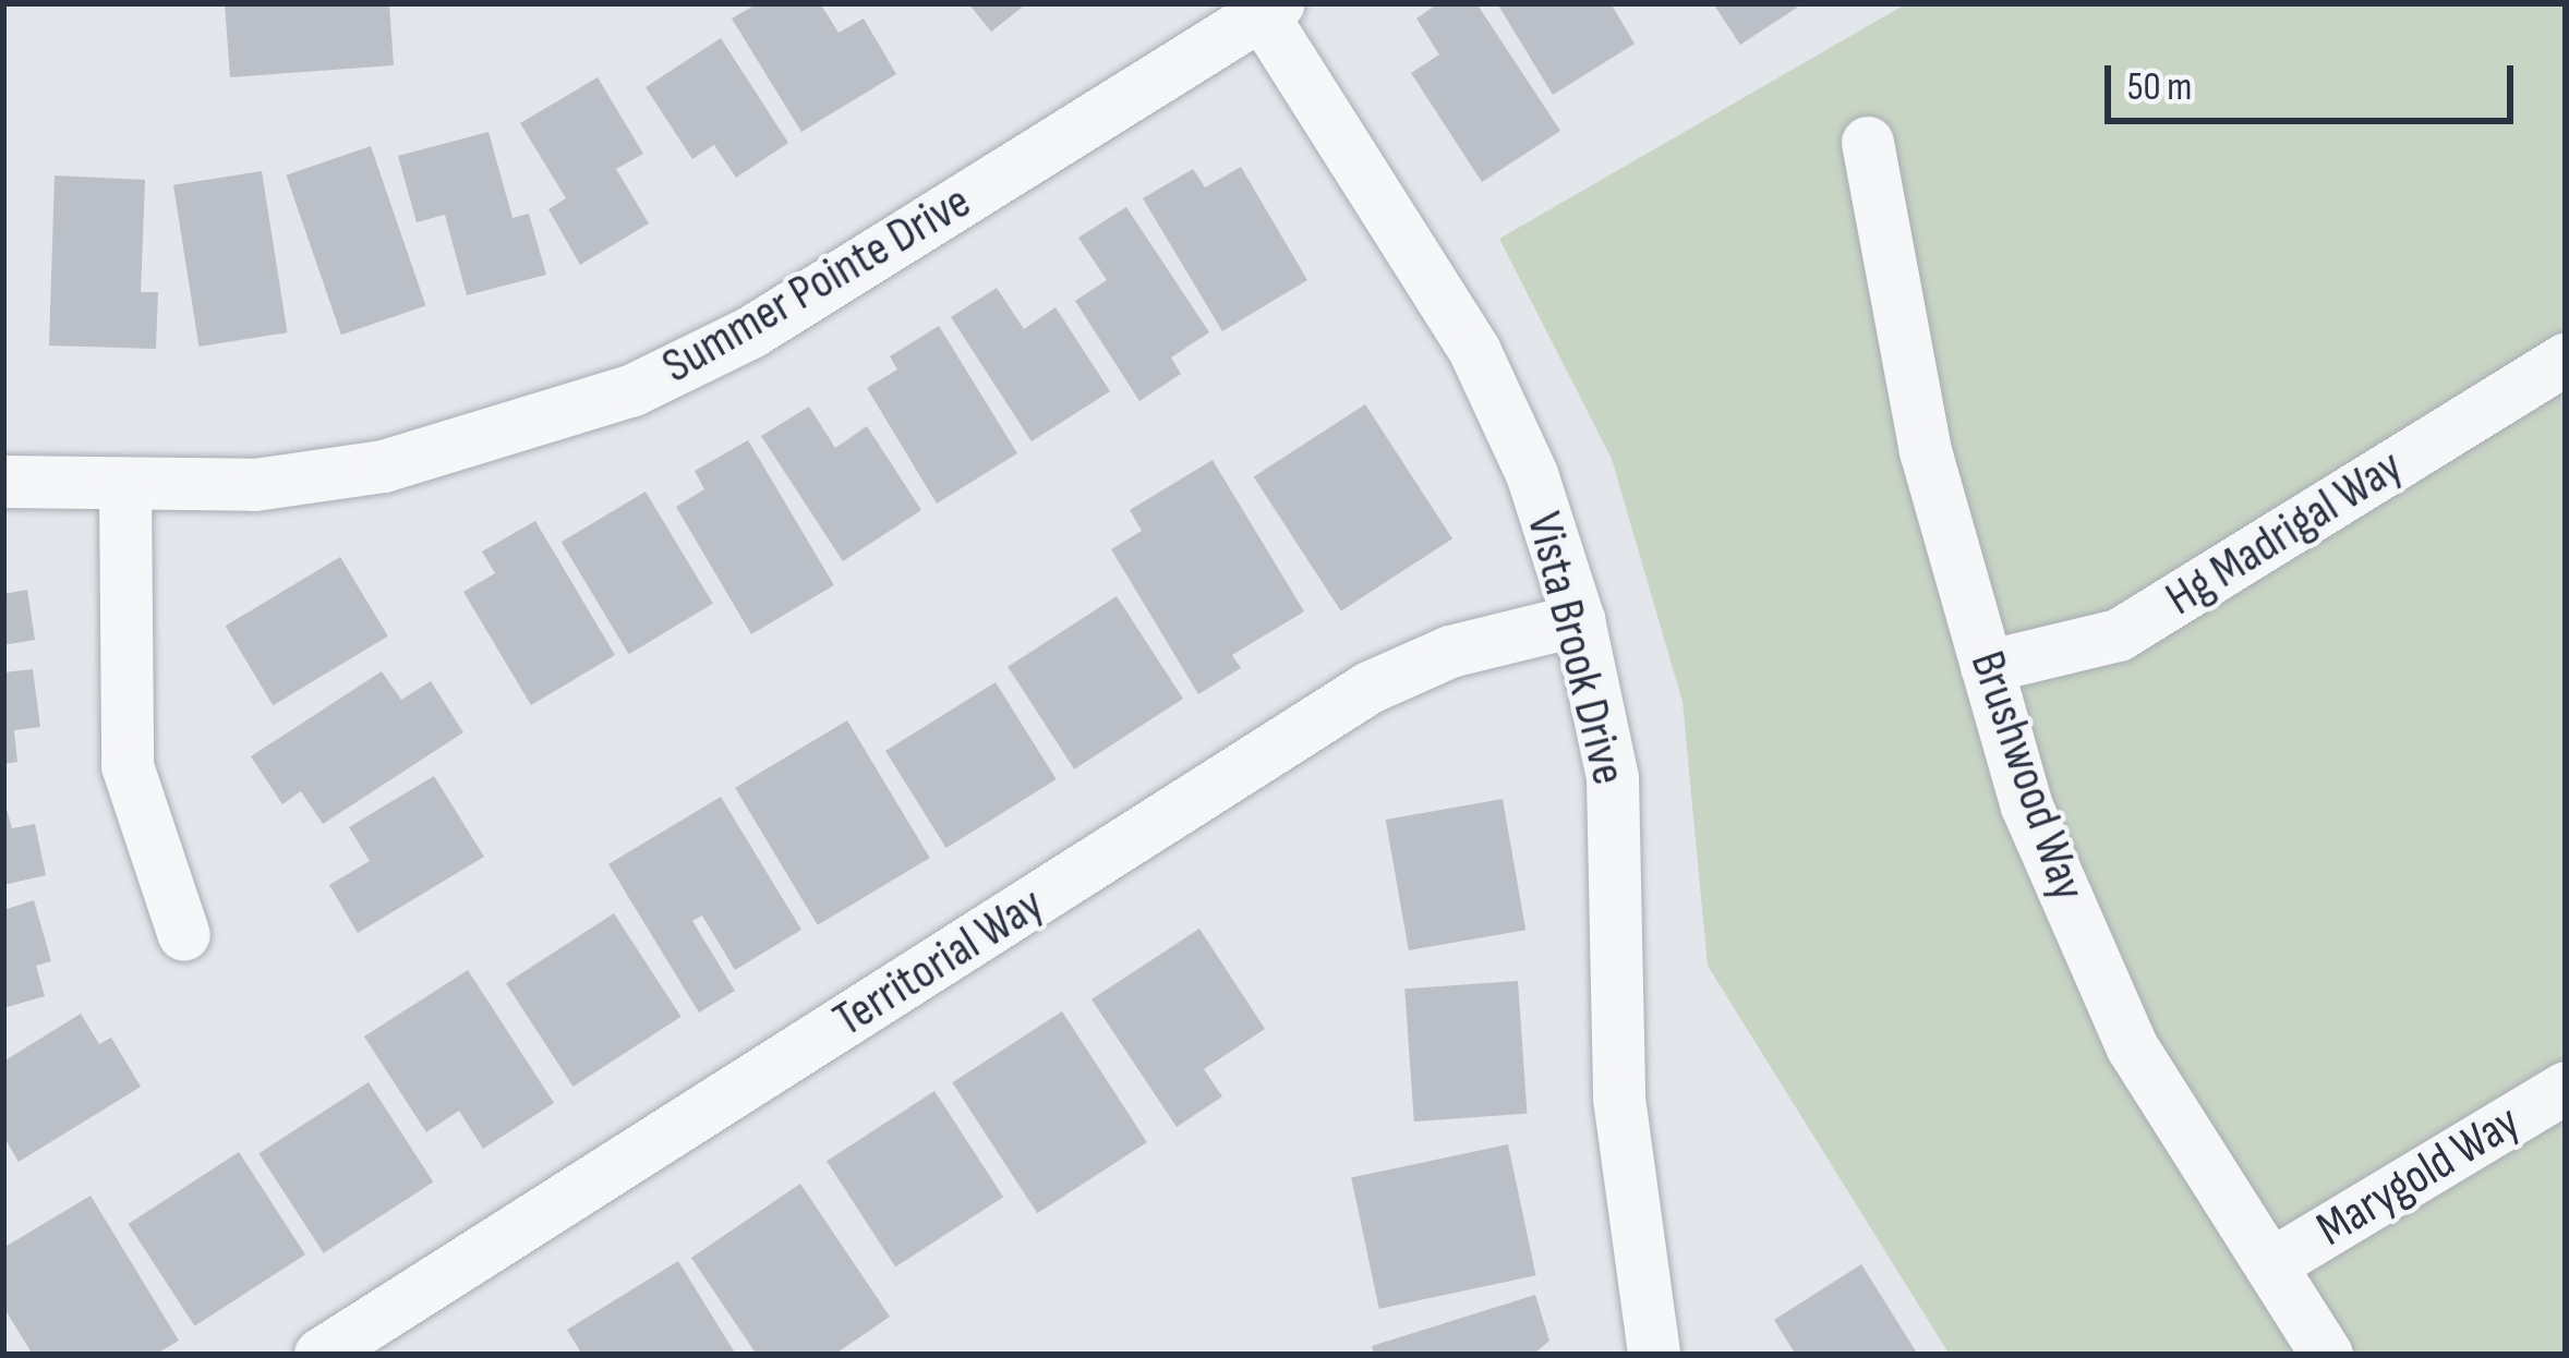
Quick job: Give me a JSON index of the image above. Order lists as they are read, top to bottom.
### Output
{
  "streets": {
    "street": [
      "Summer Pointe Drive",
      "Hg Madrigal Way",
      "Vista Brook Drive",
      "Brushwood Way",
      "Territorial Way",
      "Marygold Way"
    ]
  },
  "crossings": [
    ["Summer Pointe Drive", "Vista Brook Drive"],
    ["Hg Madrigal Way", "Brushwood Way"],
    ["Vista Brook Drive", "Territorial Way"],
    ["Brushwood Way", "Marygold Way"]
  ],
  "scale_bar": "50 m"
}
